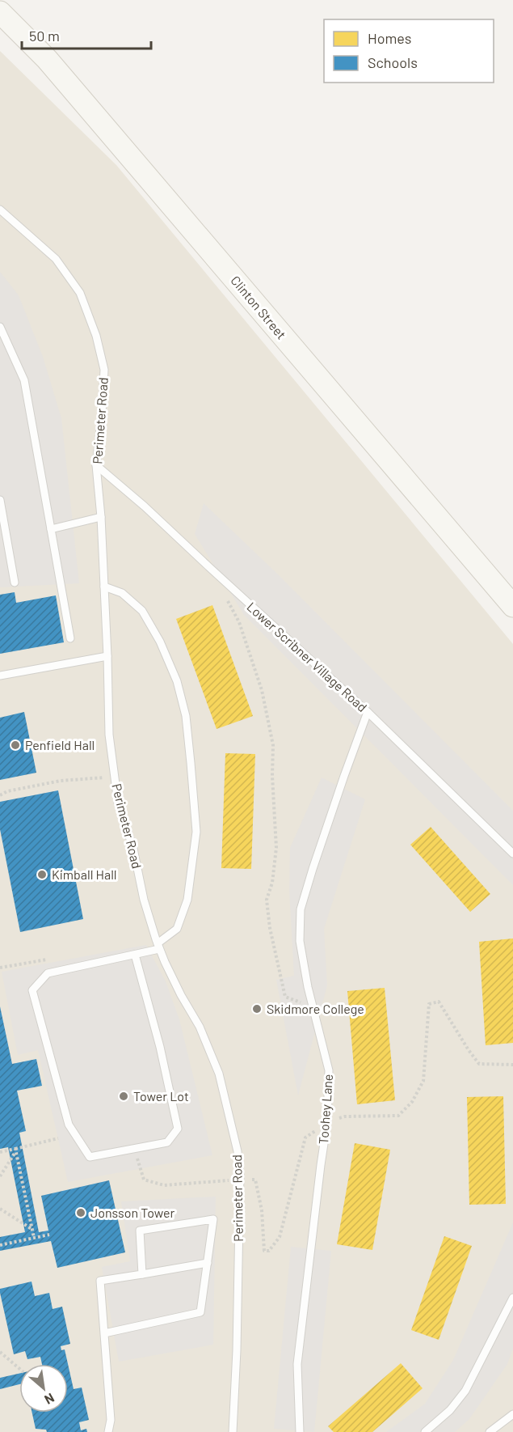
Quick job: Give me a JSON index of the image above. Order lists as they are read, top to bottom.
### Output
{
  "streets": {
    "street": ["Clinton Street"],
    "lane": ["Perimeter Road", "Lower Scribner Village Road", "Toohey Lane"]
  },
  "crossings": [
    ["Perimeter Road", "Lower Scribner Village Road"],
    ["Lower Scribner Village Road", "Toohey Lane"]
  ],
  "places": [
    "Penfield Hall",
    "Kimball Hall",
    "Skidmore College",
    "Tower Lot",
    "Jonsson Tower"
  ],
  "legend": ["Homes", "Schools"],
  "scale_bar": "50 m",
  "north": "bottom right"
}
